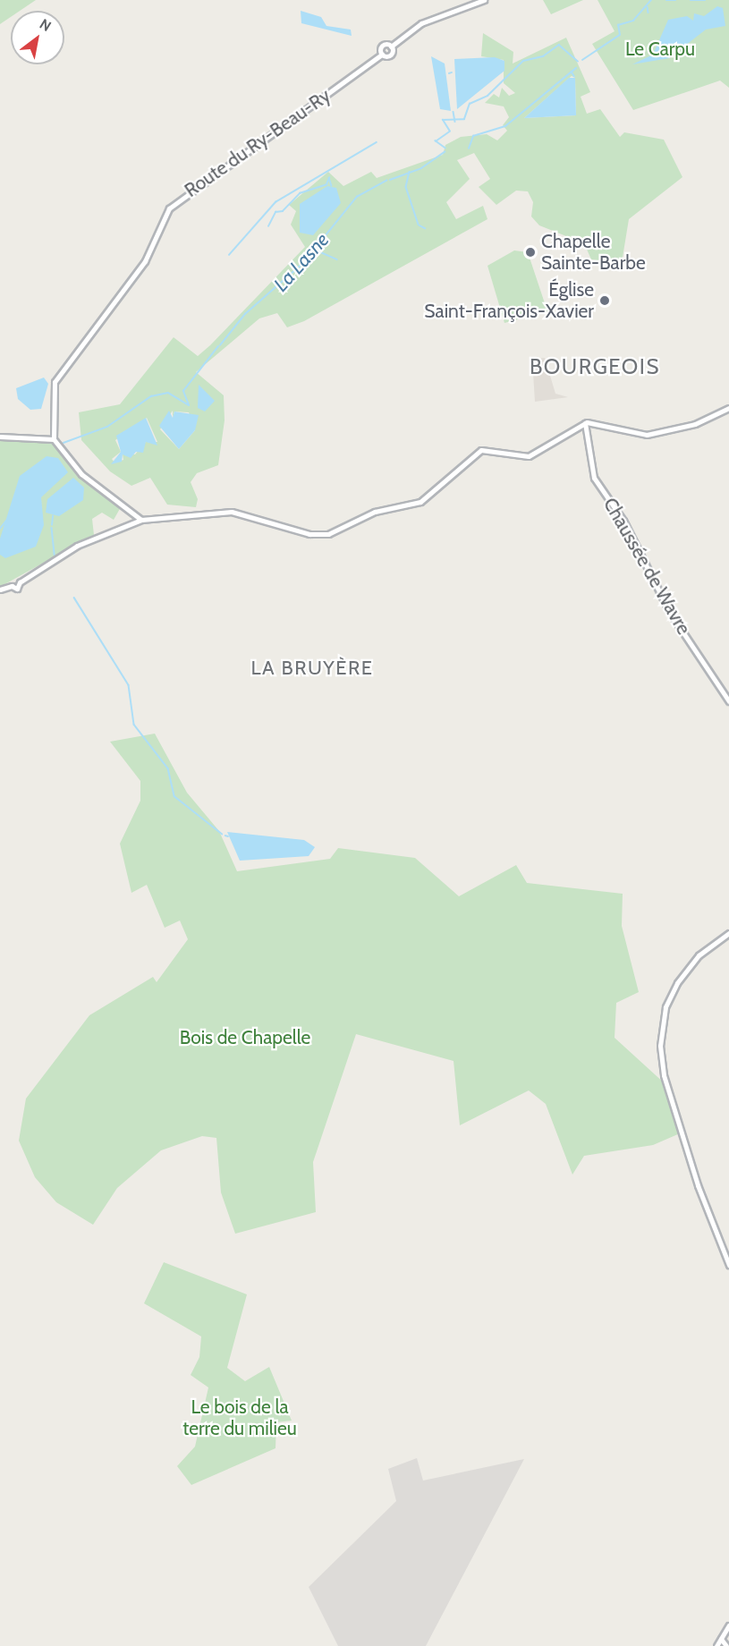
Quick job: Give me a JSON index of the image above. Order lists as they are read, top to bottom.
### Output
{
  "streets": {
    "street": ["Route du Ry-Beau-Ry", "Chaussée de Wavre"]
  },
  "districts": ["BOURGEOIS", "LA BRUYÈRE"],
  "water": ["La Lasne"],
  "parks": ["Le Carpu", "Bois de Chapelle", "Le bois de la terre du milieu"],
  "places": ["Chapelle Sainte-Barbe", "Église Saint-François-Xavier"],
  "north": "top right"
}
